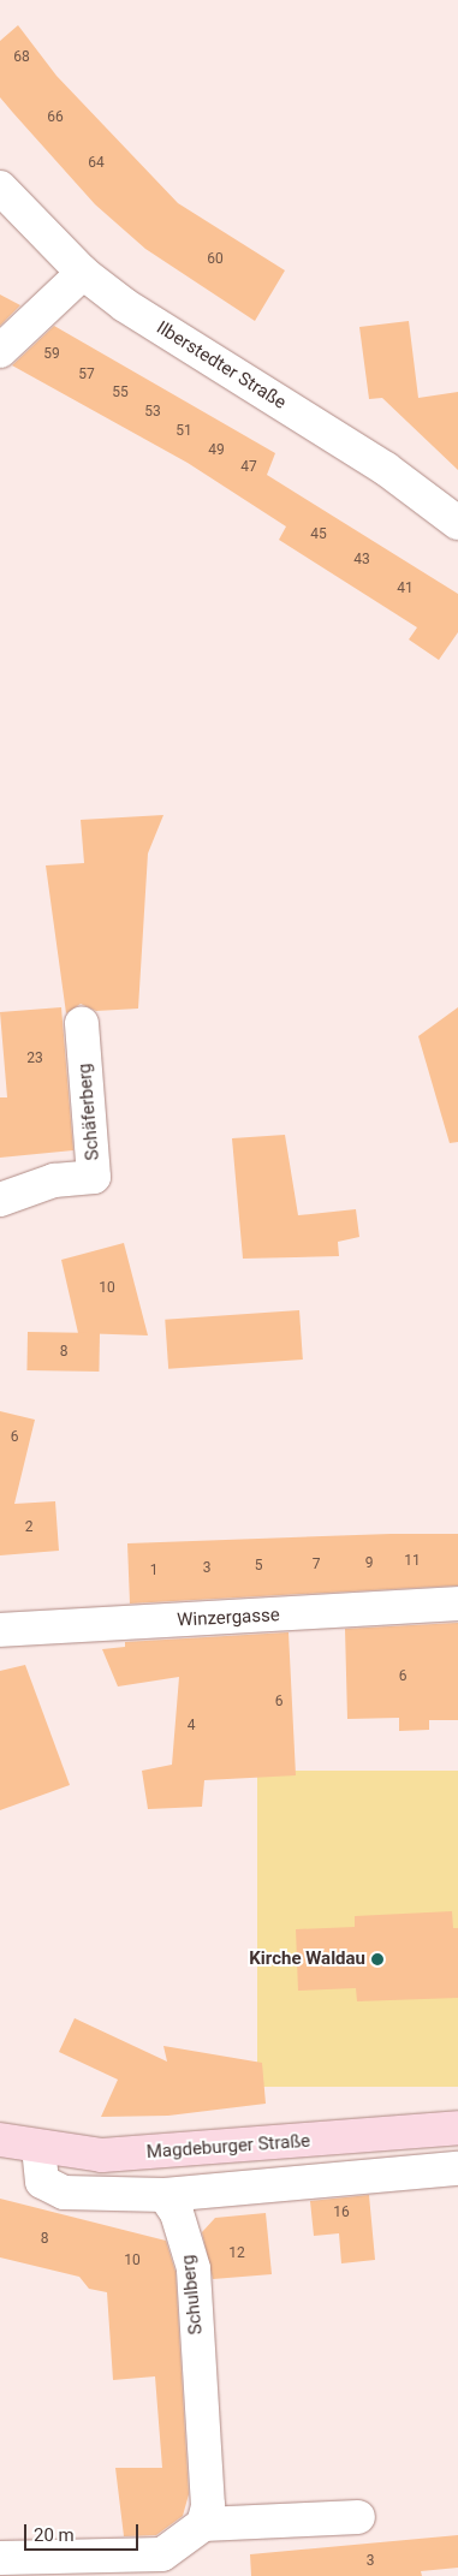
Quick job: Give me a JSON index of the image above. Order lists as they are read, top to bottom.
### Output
{
  "streets": {
    "main road": ["Magdeburger Straße"],
    "street": [
      "Ilberstedter Straße",
      "Schäferberg",
      "Winzergasse",
      "Schulberg"
    ]
  },
  "places": ["Kirche Waldau"],
  "house_numbers": [
    "68",
    "66",
    "64",
    "60",
    "59",
    "57",
    "55",
    "53",
    "51",
    "49",
    "47",
    "45",
    "43",
    "41",
    "23",
    "10",
    "8",
    "6",
    "2",
    "11",
    "9",
    "7",
    "5",
    "3",
    "1",
    "6",
    "6",
    "4",
    "16",
    "8",
    "12",
    "10",
    "3"
  ],
  "scale_bar": "20 m"
}
